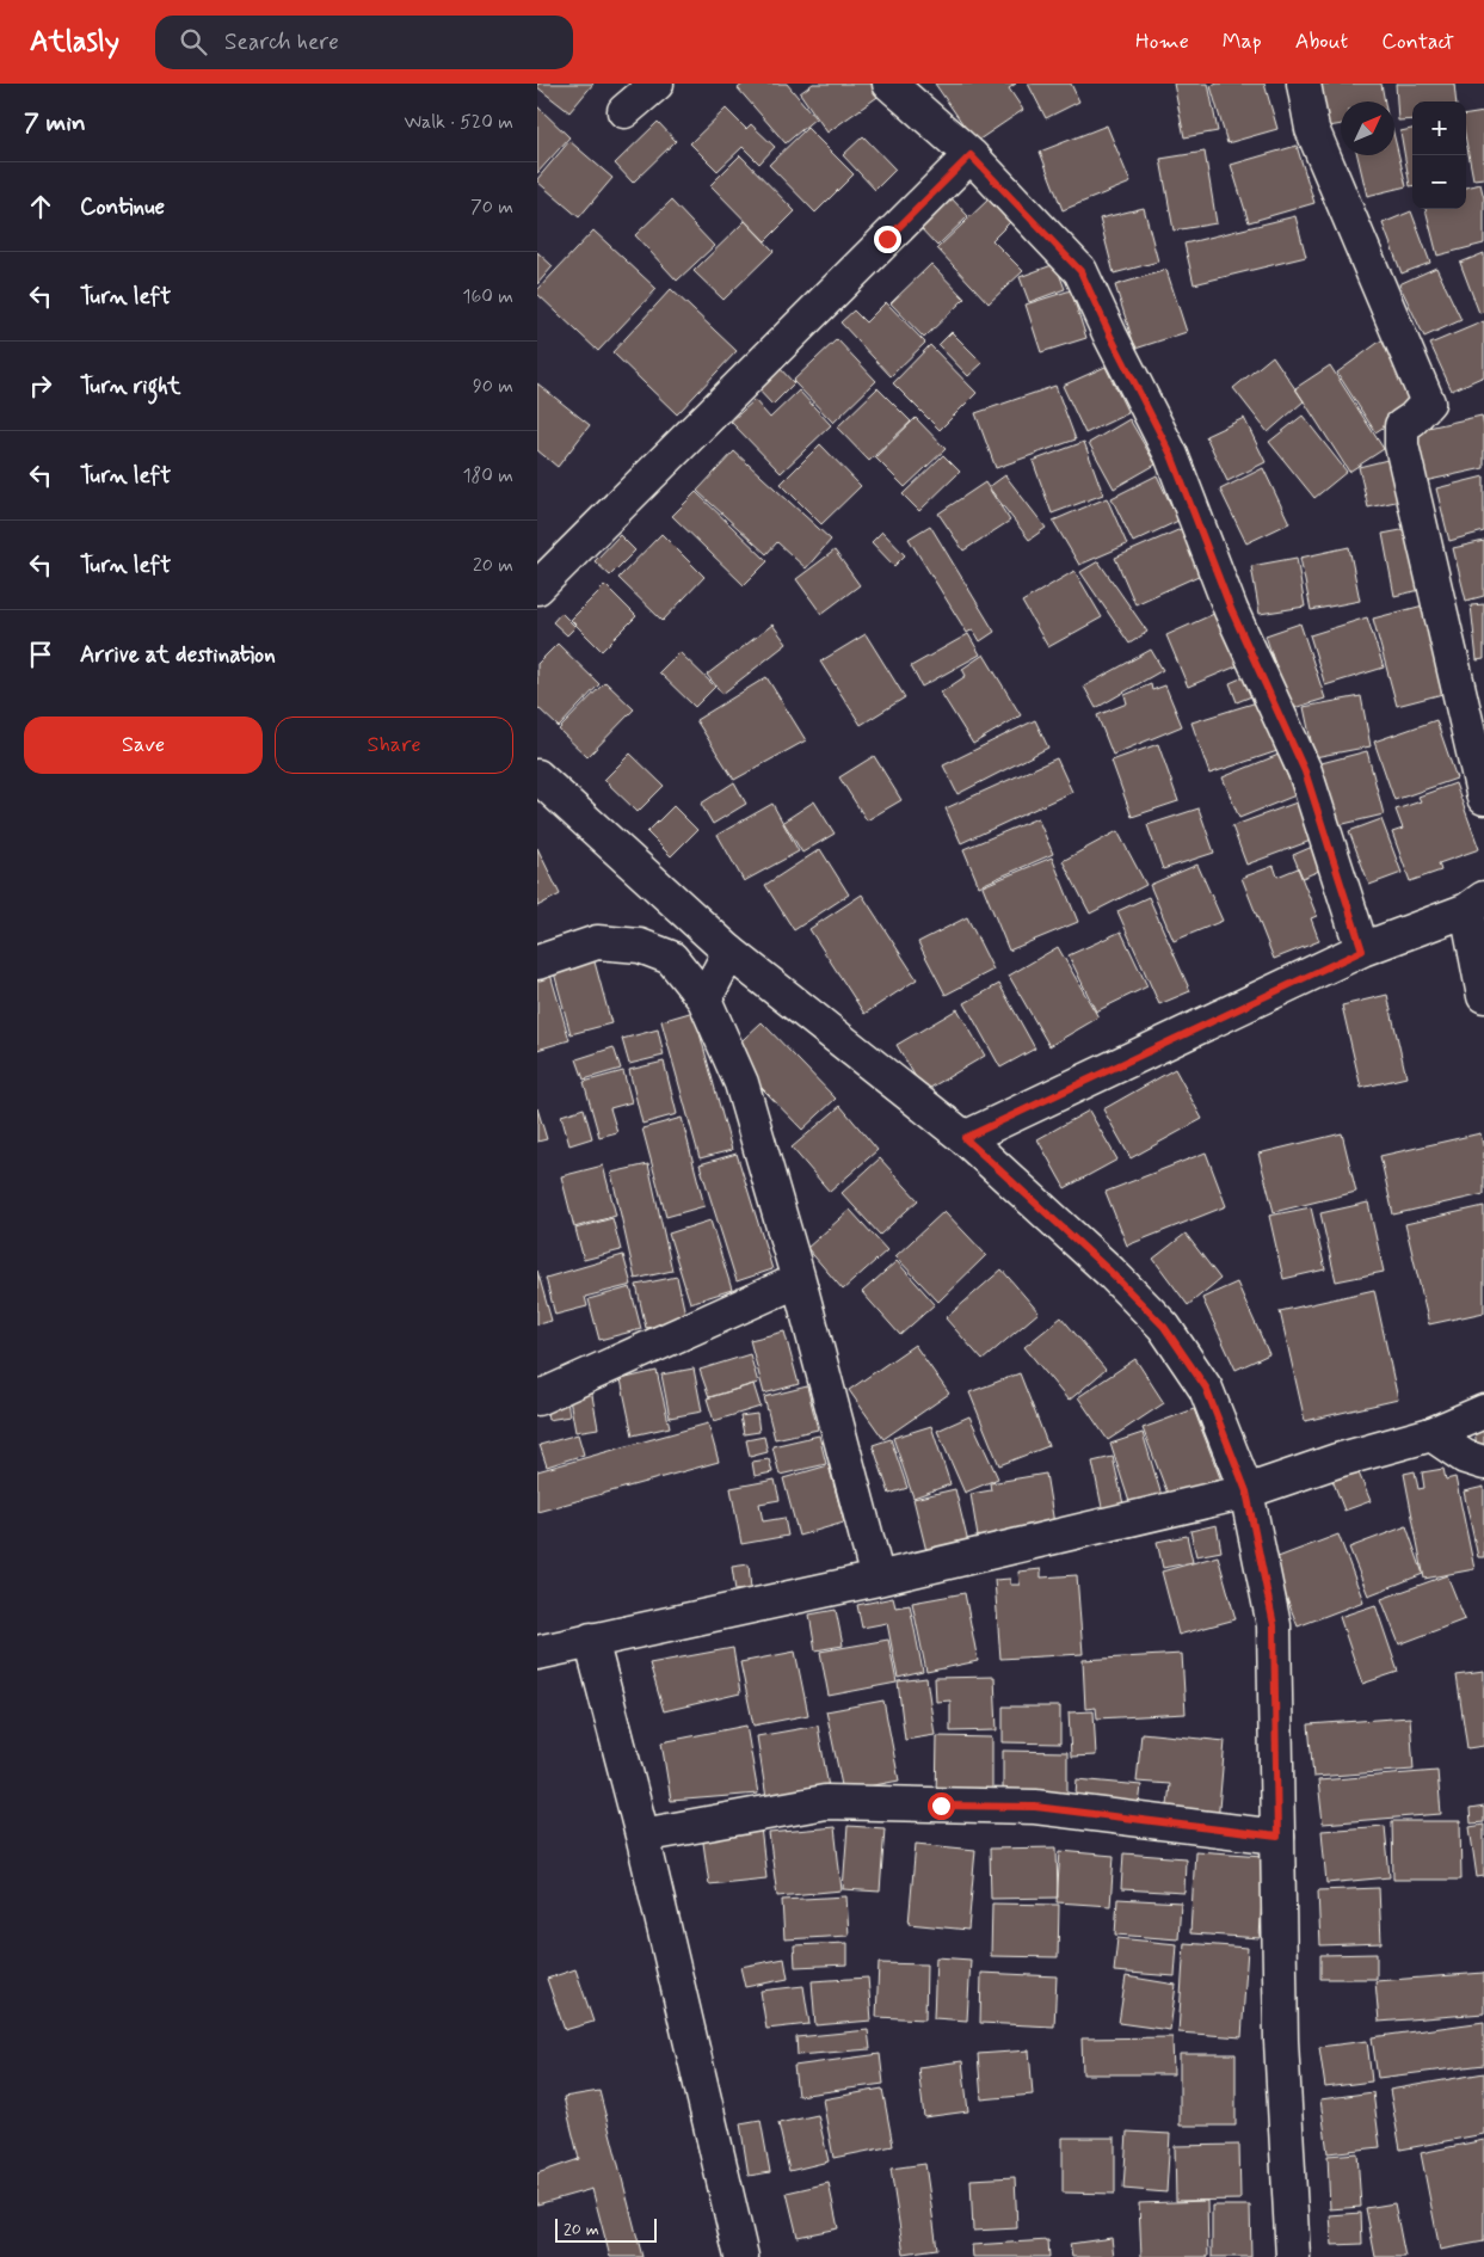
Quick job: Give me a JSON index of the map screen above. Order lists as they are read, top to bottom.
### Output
{
  "scale_bar": "20 m",
  "north": "top right",
  "page": {
    "header": "Atlasly",
    "search": "Search here",
    "nav": [
      "Home",
      "Map",
      "About",
      "Contact"
    ],
    "heading": ["7 min", "Walk · 520 m"],
    "map_buttons": ["+", "−"],
    "list": [
      ["Continue", "70 m"],
      ["Turn left", "160 m"],
      ["Turn right", "90 m"],
      ["Turn left", "180 m"],
      ["Turn left", "20 m"],
      "Arrive at destination"
    ],
    "buttons": ["Save", "Share"],
    "scale": "20 m"
  }
}
